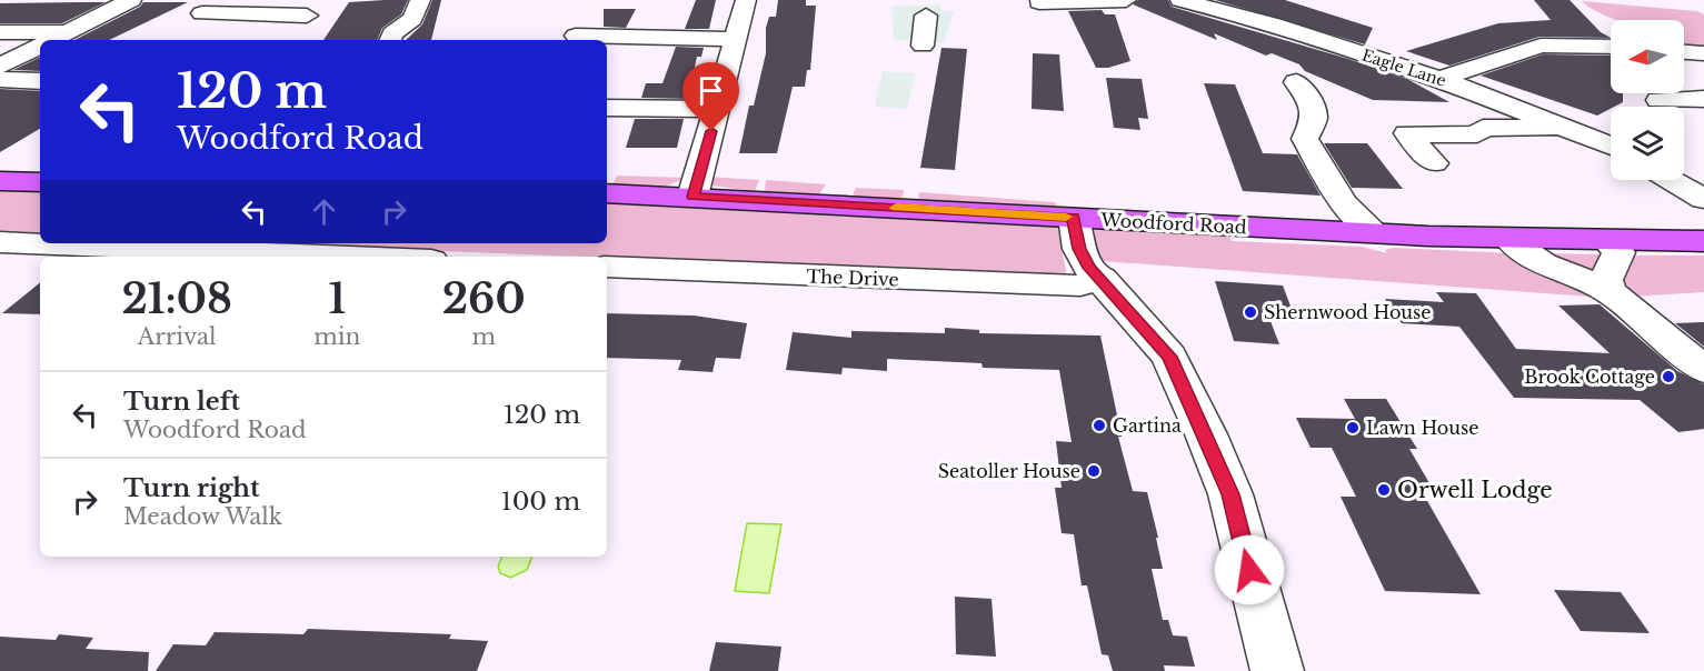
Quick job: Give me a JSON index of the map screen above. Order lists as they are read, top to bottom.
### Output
{
  "streets": {
    "main road": ["Woodford Road"],
    "street": ["Eagle Lane", "The Drive"]
  },
  "places": [
    "Shernwood House",
    "Brook Cottage",
    "Gartina",
    "Lawn House",
    "Seatoller House",
    "Orwell Lodge"
  ],
  "north": "left",
  "page": {
    "turn": ["120 m", "Woodford Road"],
    "eta": [
      "21:08",
      "Arrival",
      "1",
      "min",
      "260",
      "m"
    ],
    "list": [
      {
        "name": "Turn left",
        "note": "Woodford Road",
        "value": "120 m"
      },
      {
        "name": "Turn right",
        "note": "Meadow Walk",
        "value": "100 m"
      }
    ]
  }
}
